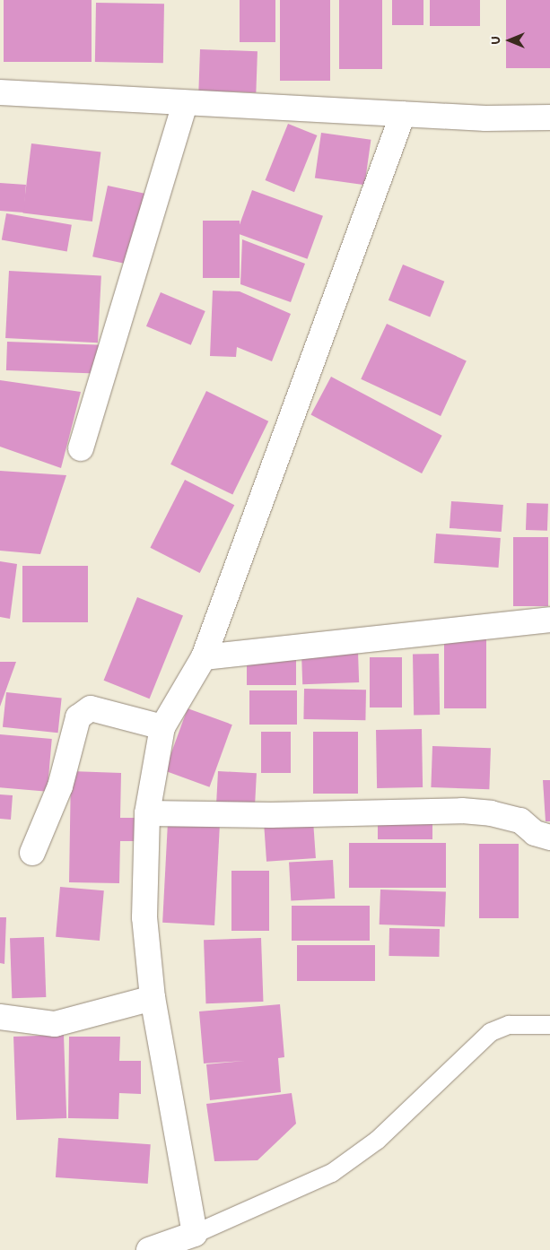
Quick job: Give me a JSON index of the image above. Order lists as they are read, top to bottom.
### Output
{
  "north": "left"
}
